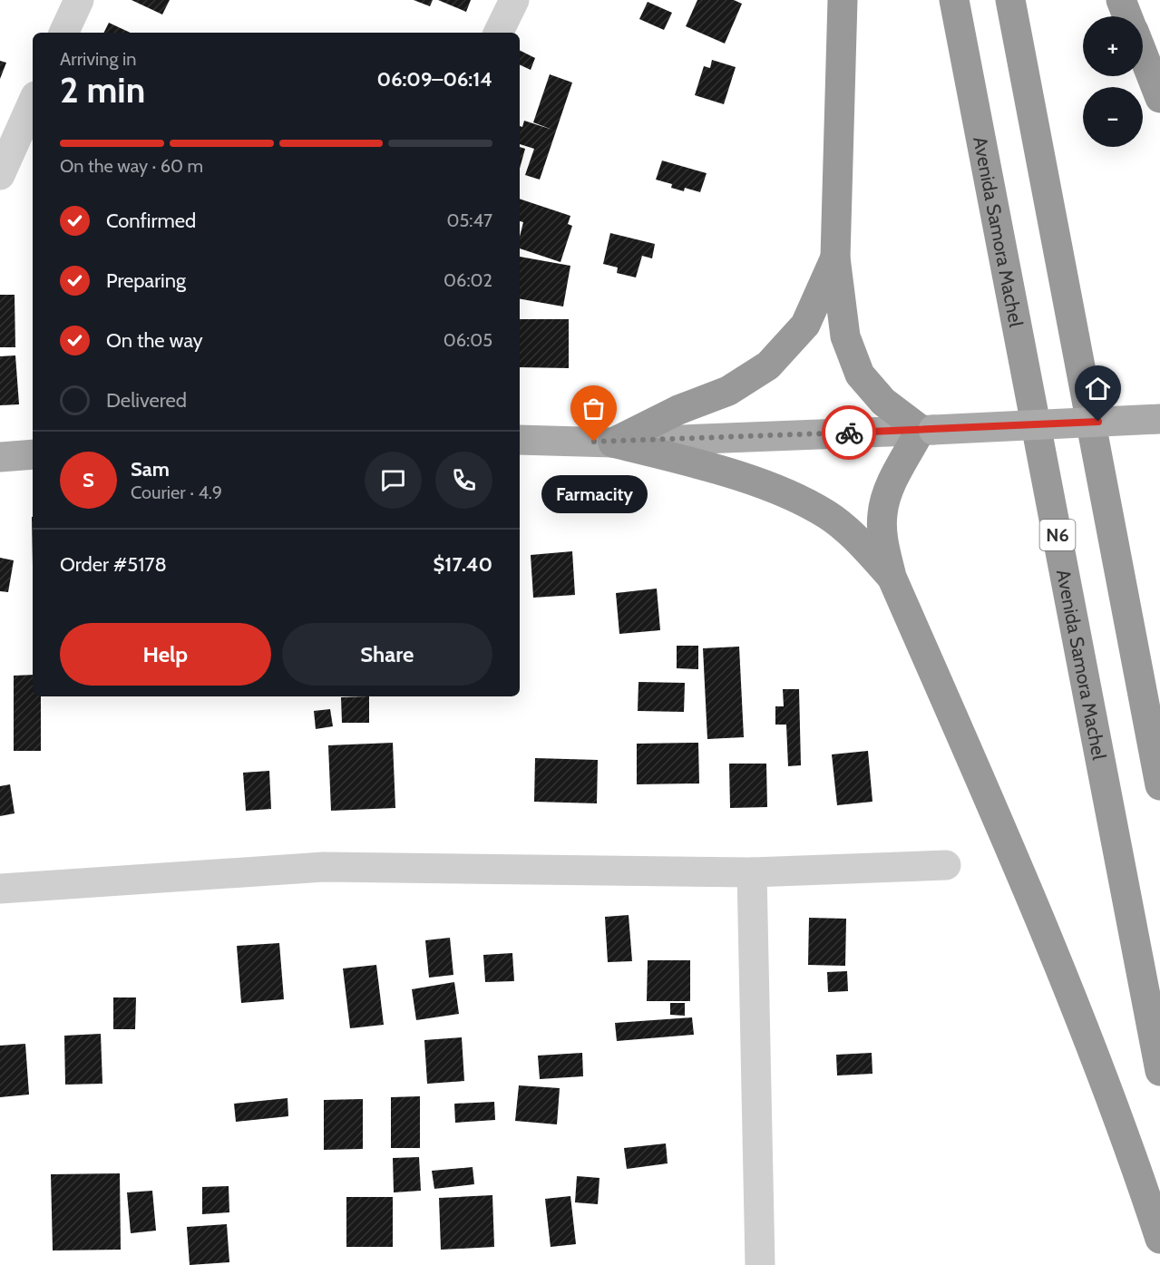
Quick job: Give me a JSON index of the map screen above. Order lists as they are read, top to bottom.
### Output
{
  "streets": {
    "highway": ["Avenida Samora Machel", "N6"]
  },
  "places": ["Farmacity"],
  "page": {
    "map_buttons": ["+", "−"],
    "heading": ["2 min", "Arriving in", "06:09–06:14"],
    "panel": [
      "Sam",
      "Courier · 4.9",
      "Order #5178",
      "$17.40"
    ],
    "bar": "On the way · 60 m",
    "list": [
      ["Confirmed", "05:47"],
      ["Preparing", "06:02"],
      ["On the way", "06:05"],
      "Delivered"
    ],
    "round": "S",
    "bubble": "Farmacity",
    "buttons": ["Help", "Share"]
  }
}
